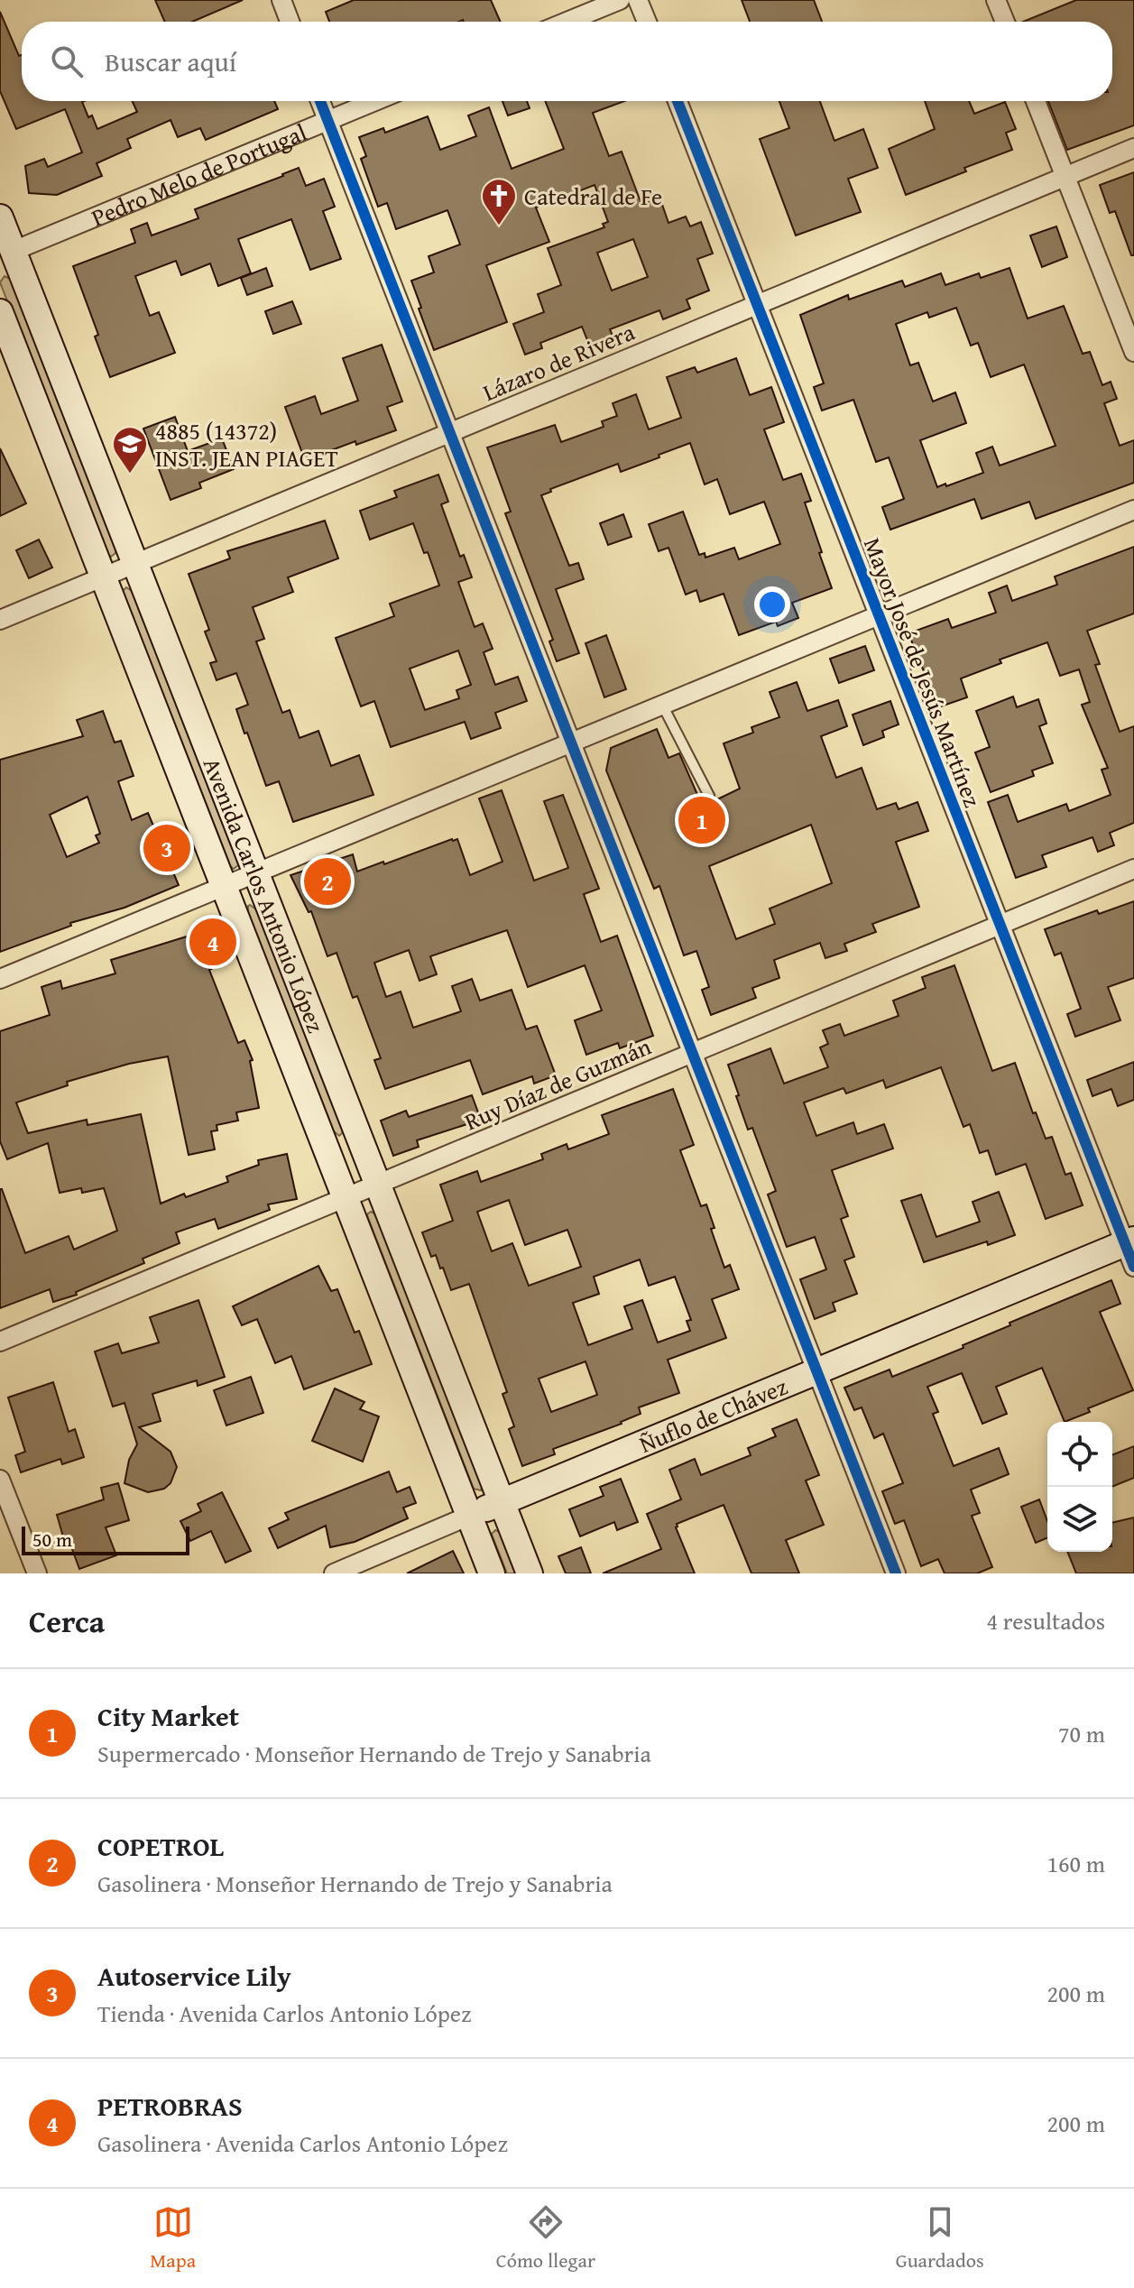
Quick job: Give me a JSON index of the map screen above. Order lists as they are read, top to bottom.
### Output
{
  "streets": {
    "main road": ["Avenida Carlos Antonio López", "Ñuflo de Chávez"],
    "street": [
      "Pedro Melo de Portugal",
      "Lázaro de Rivera",
      "Mayor José de Jesús Martínez",
      "Ruy Díaz de Guzmán"
    ]
  },
  "crossings": [
    ["Pedro Melo de Portugal", "Avenida Carlos Antonio López"],
    ["Lázaro de Rivera", "Mayor José de Jesús Martínez"],
    ["Lázaro de Rivera", "Avenida Carlos Antonio López"],
    ["Mayor José de Jesús Martínez", "Ruy Díaz de Guzmán"],
    ["Mayor José de Jesús Martínez", "Ñuflo de Chávez"],
    ["Avenida Carlos Antonio López", "Ruy Díaz de Guzmán"],
    ["Avenida Carlos Antonio López", "Ñuflo de Chávez"]
  ],
  "places": {
    "church": ["Catedral de Fe"],
    "school or university": ["4885 (14372) INST. JEAN PIAGET"]
  },
  "scale_bar": "50 m",
  "page": {
    "search": "Buscar aquí",
    "pins": [
      "1",
      "3",
      "2",
      "4"
    ],
    "scale": "50 m",
    "heading": ["Cerca", "4 resultados"],
    "list": [
      {
        "mark": "1",
        "name": "City Market",
        "note": "Supermercado · Monseñor Hernando de Trejo y Sanabria",
        "value": "70 m"
      },
      {
        "mark": "2",
        "name": "COPETROL",
        "note": "Gasolinera · Monseñor Hernando de Trejo y Sanabria",
        "value": "160 m"
      },
      {
        "mark": "3",
        "name": "Autoservice Lily",
        "note": "Tienda · Avenida Carlos Antonio López",
        "value": "200 m"
      },
      {
        "mark": "4",
        "name": "PETROBRAS",
        "note": "Gasolinera · Avenida Carlos Antonio López",
        "value": "200 m"
      }
    ],
    "nav": ["Mapa", "Cómo llegar", "Guardados"]
  }
}
